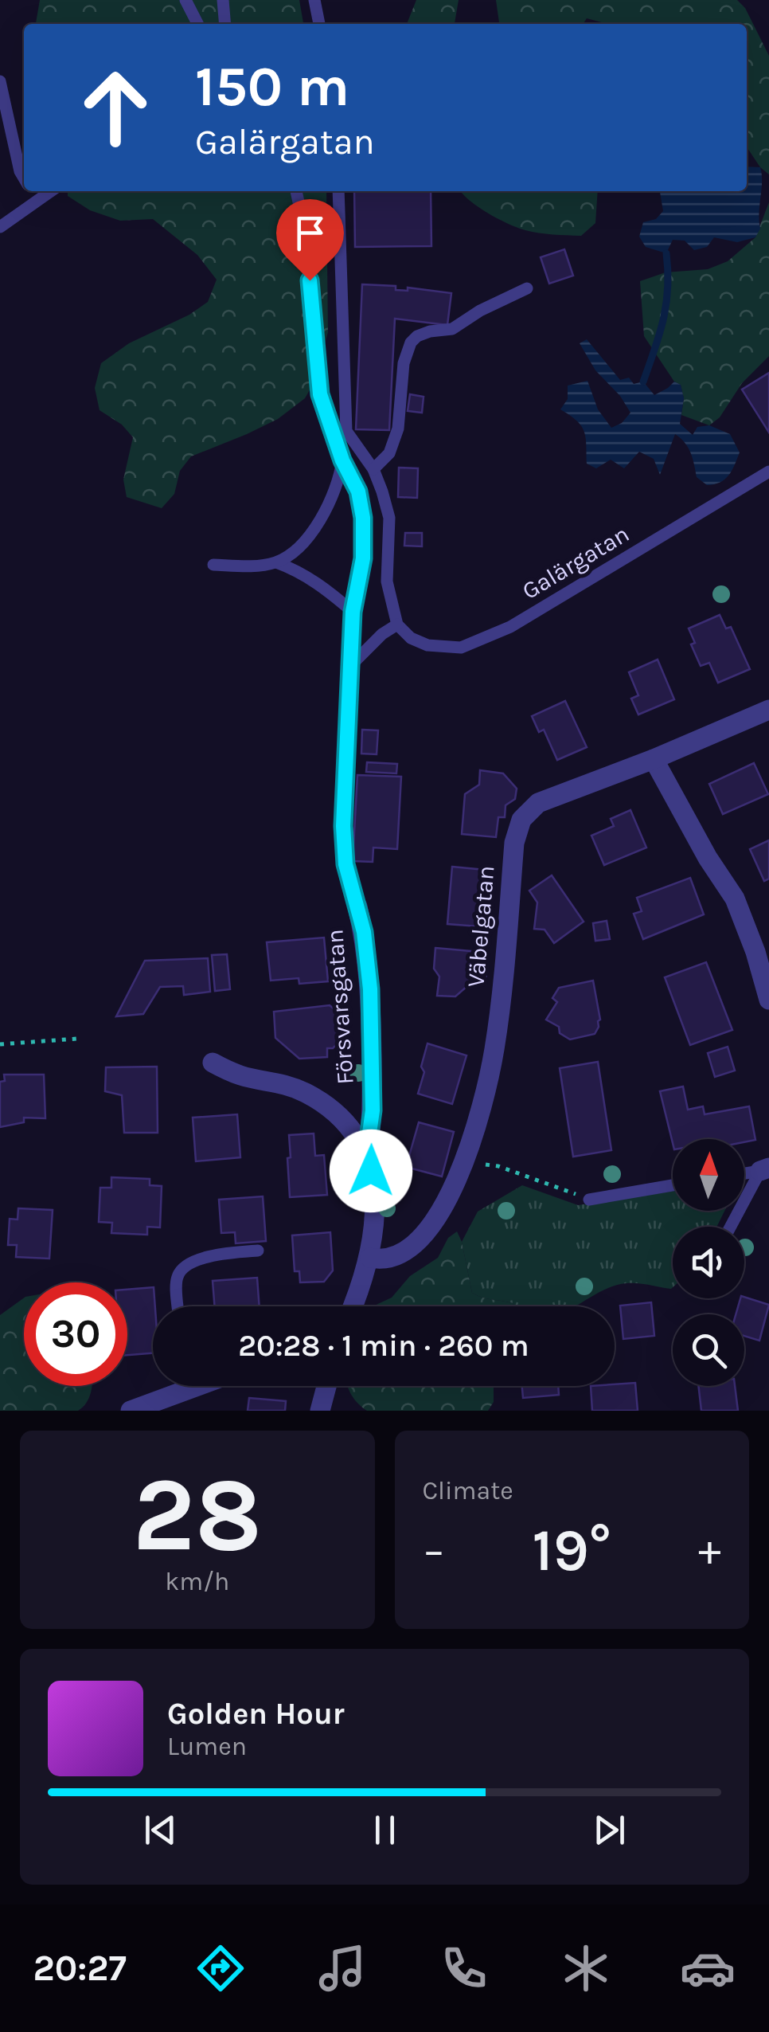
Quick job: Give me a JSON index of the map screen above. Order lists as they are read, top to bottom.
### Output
{
  "streets": {
    "street": ["Väbelgatan", "Försvarsgatan"],
    "lane": ["Galärgatan"]
  },
  "crossings": [
    ["Väbelgatan", "Försvarsgatan"]
  ],
  "north": "top",
  "page": {
    "turn": ["150 m", "Galärgatan"],
    "limit": "30",
    "trip": "20:28 · 1 min · 260 m",
    "tile": [
      ["28", "km/h"],
      "Climate"
    ],
    "heat": ["−", "19°", "+"],
    "song": ["Golden Hour", "Lumen"],
    "tabs": "20:27"
  }
}
